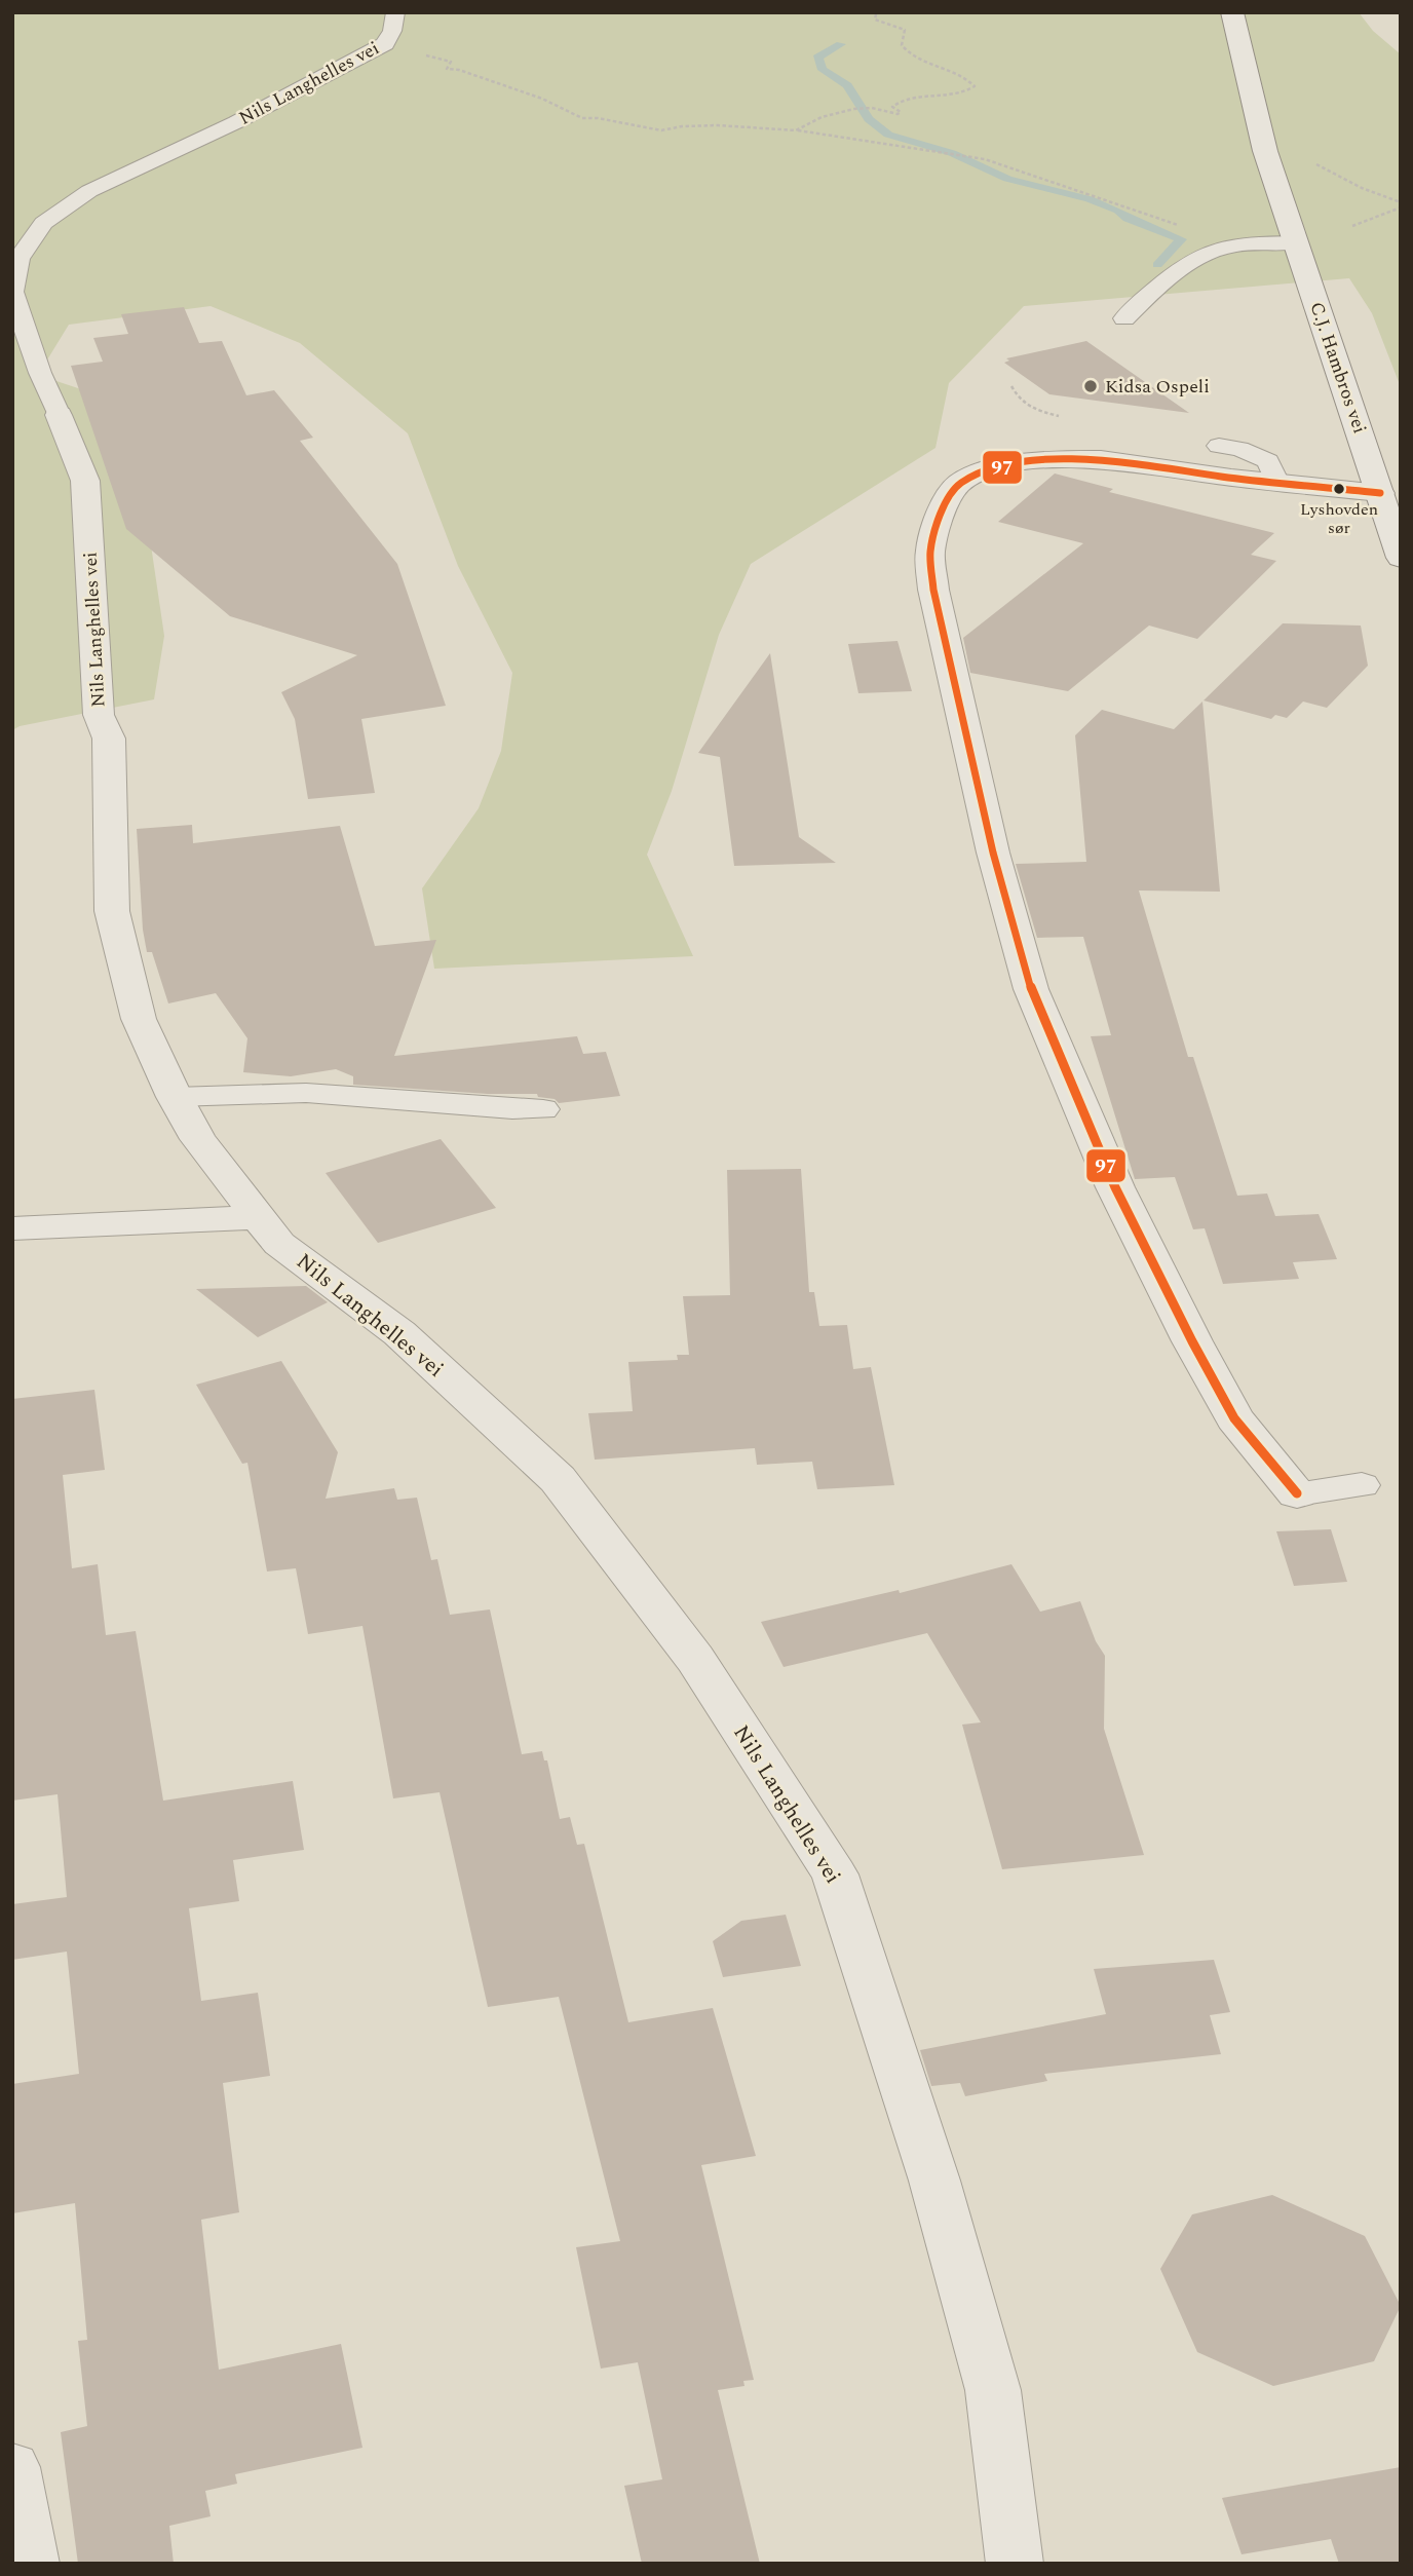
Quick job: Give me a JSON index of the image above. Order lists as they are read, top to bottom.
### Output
{
  "streets": {
    "street": ["Nils Langhelles vei", "C.J. Hambros vei"]
  },
  "places": ["Kidsa Ospeli", "Lyshovden sør"],
  "lines": ["transit line 97"]
}
